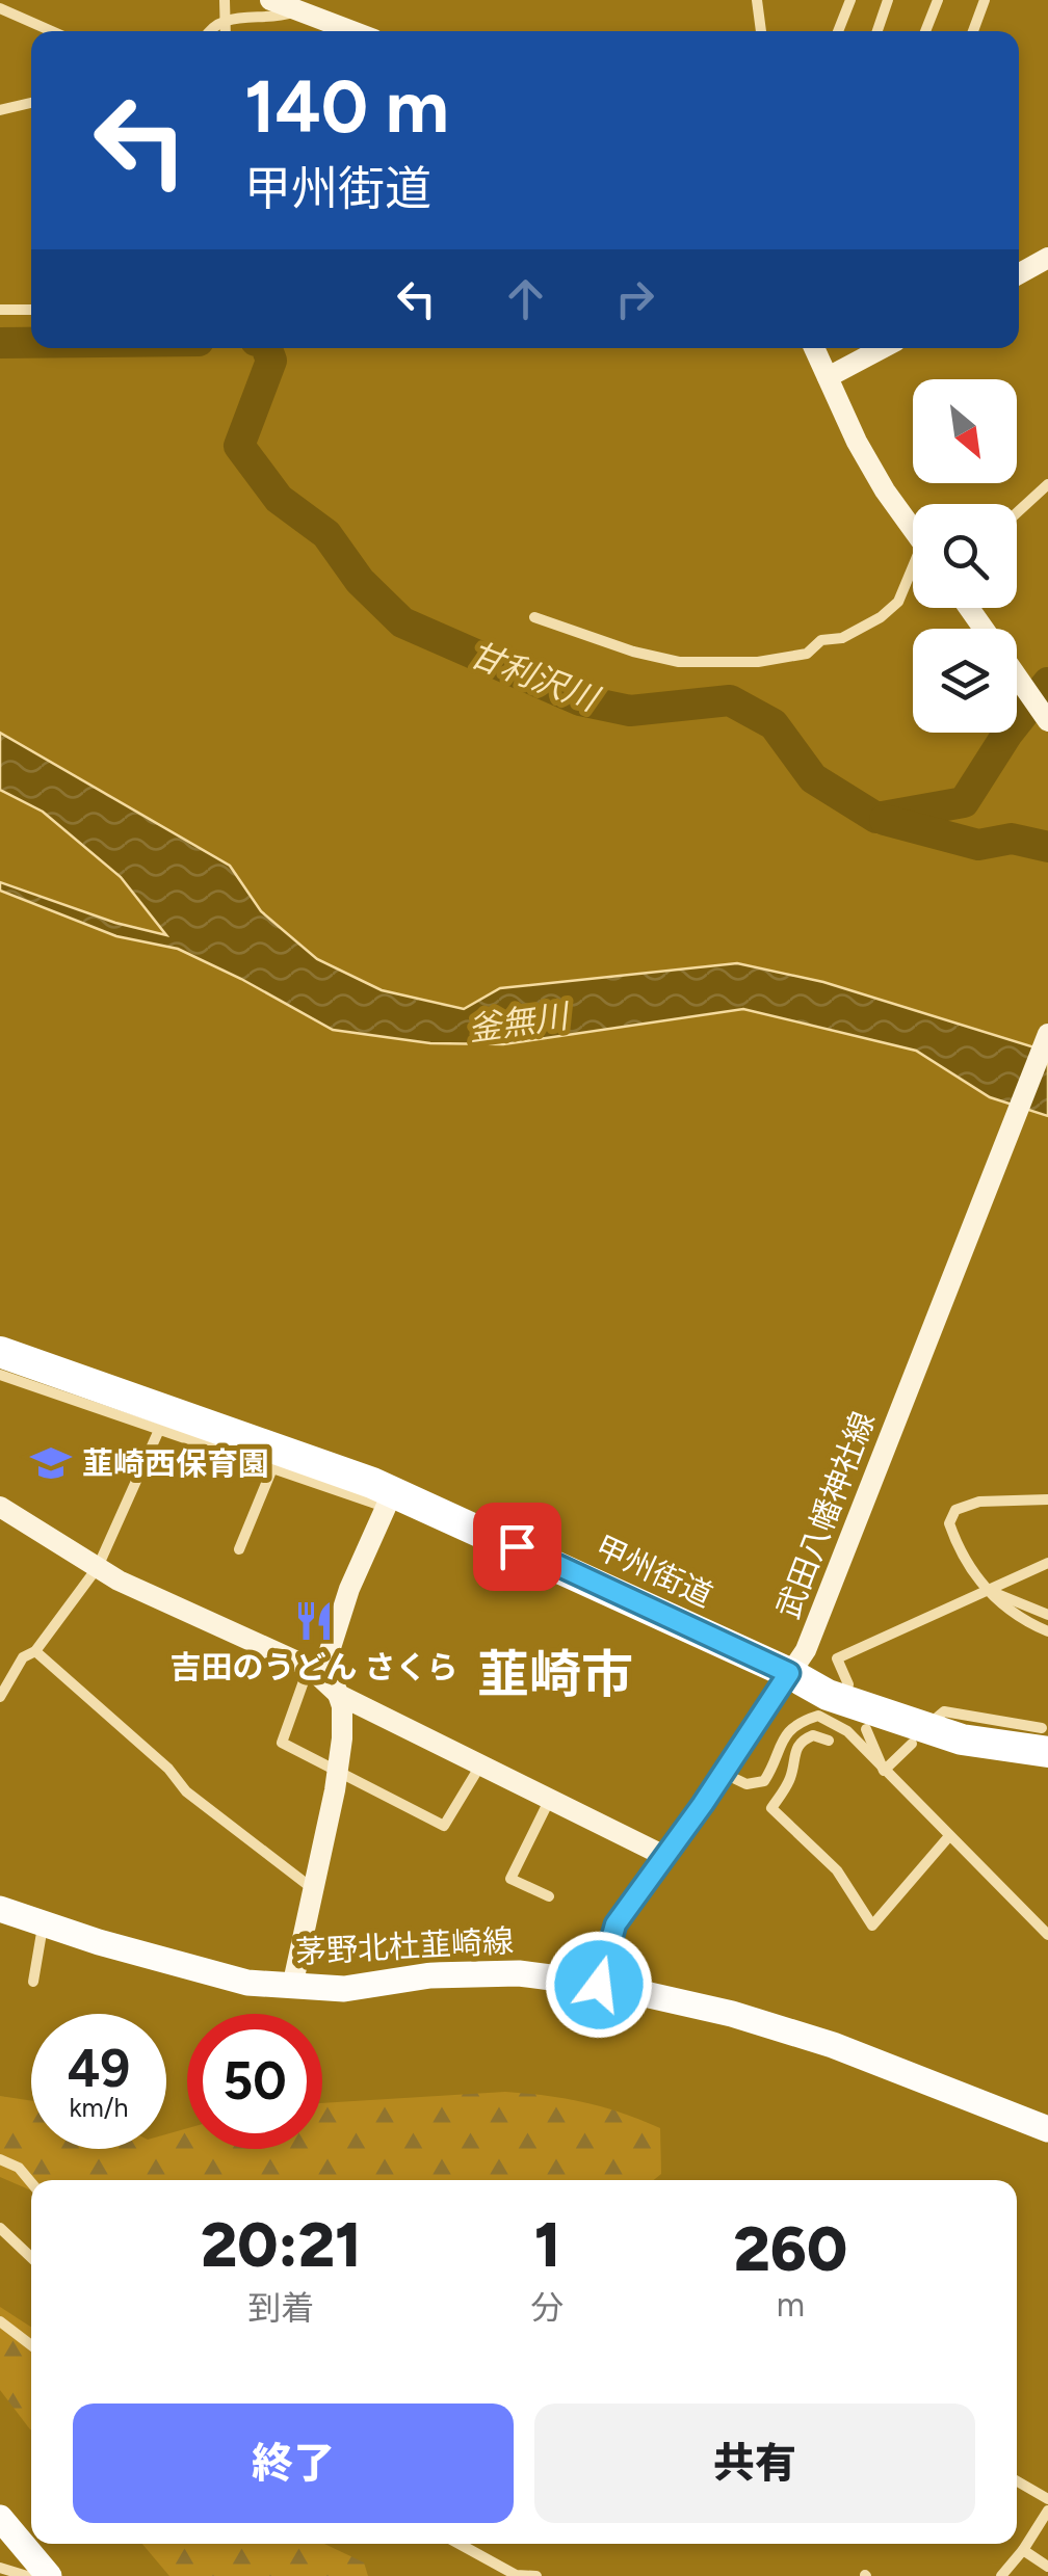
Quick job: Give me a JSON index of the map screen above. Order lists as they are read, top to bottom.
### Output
{
  "streets": {
    "highway": ["甲州街道"],
    "main road": ["茅野北杜韮崎線"],
    "street": ["武田八幡神社線"]
  },
  "crossings": [
    ["武田八幡神社線", "甲州街道"],
    ["武田八幡神社線", "茅野北杜韮崎線"]
  ],
  "districts": ["韮崎市"],
  "water": ["甘利沢川", "釜無川"],
  "places": {
    "school or university": ["韮崎西保育園"],
    "restaurant": ["吉田のうどん さくら"]
  },
  "north": "bottom right",
  "page": {
    "turn": ["140 m", "甲州街道"],
    "speed": "49 km/h",
    "limit": "50",
    "eta": [
      "20:21",
      "到着",
      "1",
      "分",
      "260",
      "m"
    ],
    "buttons": ["終了", "共有"]
  }
}
